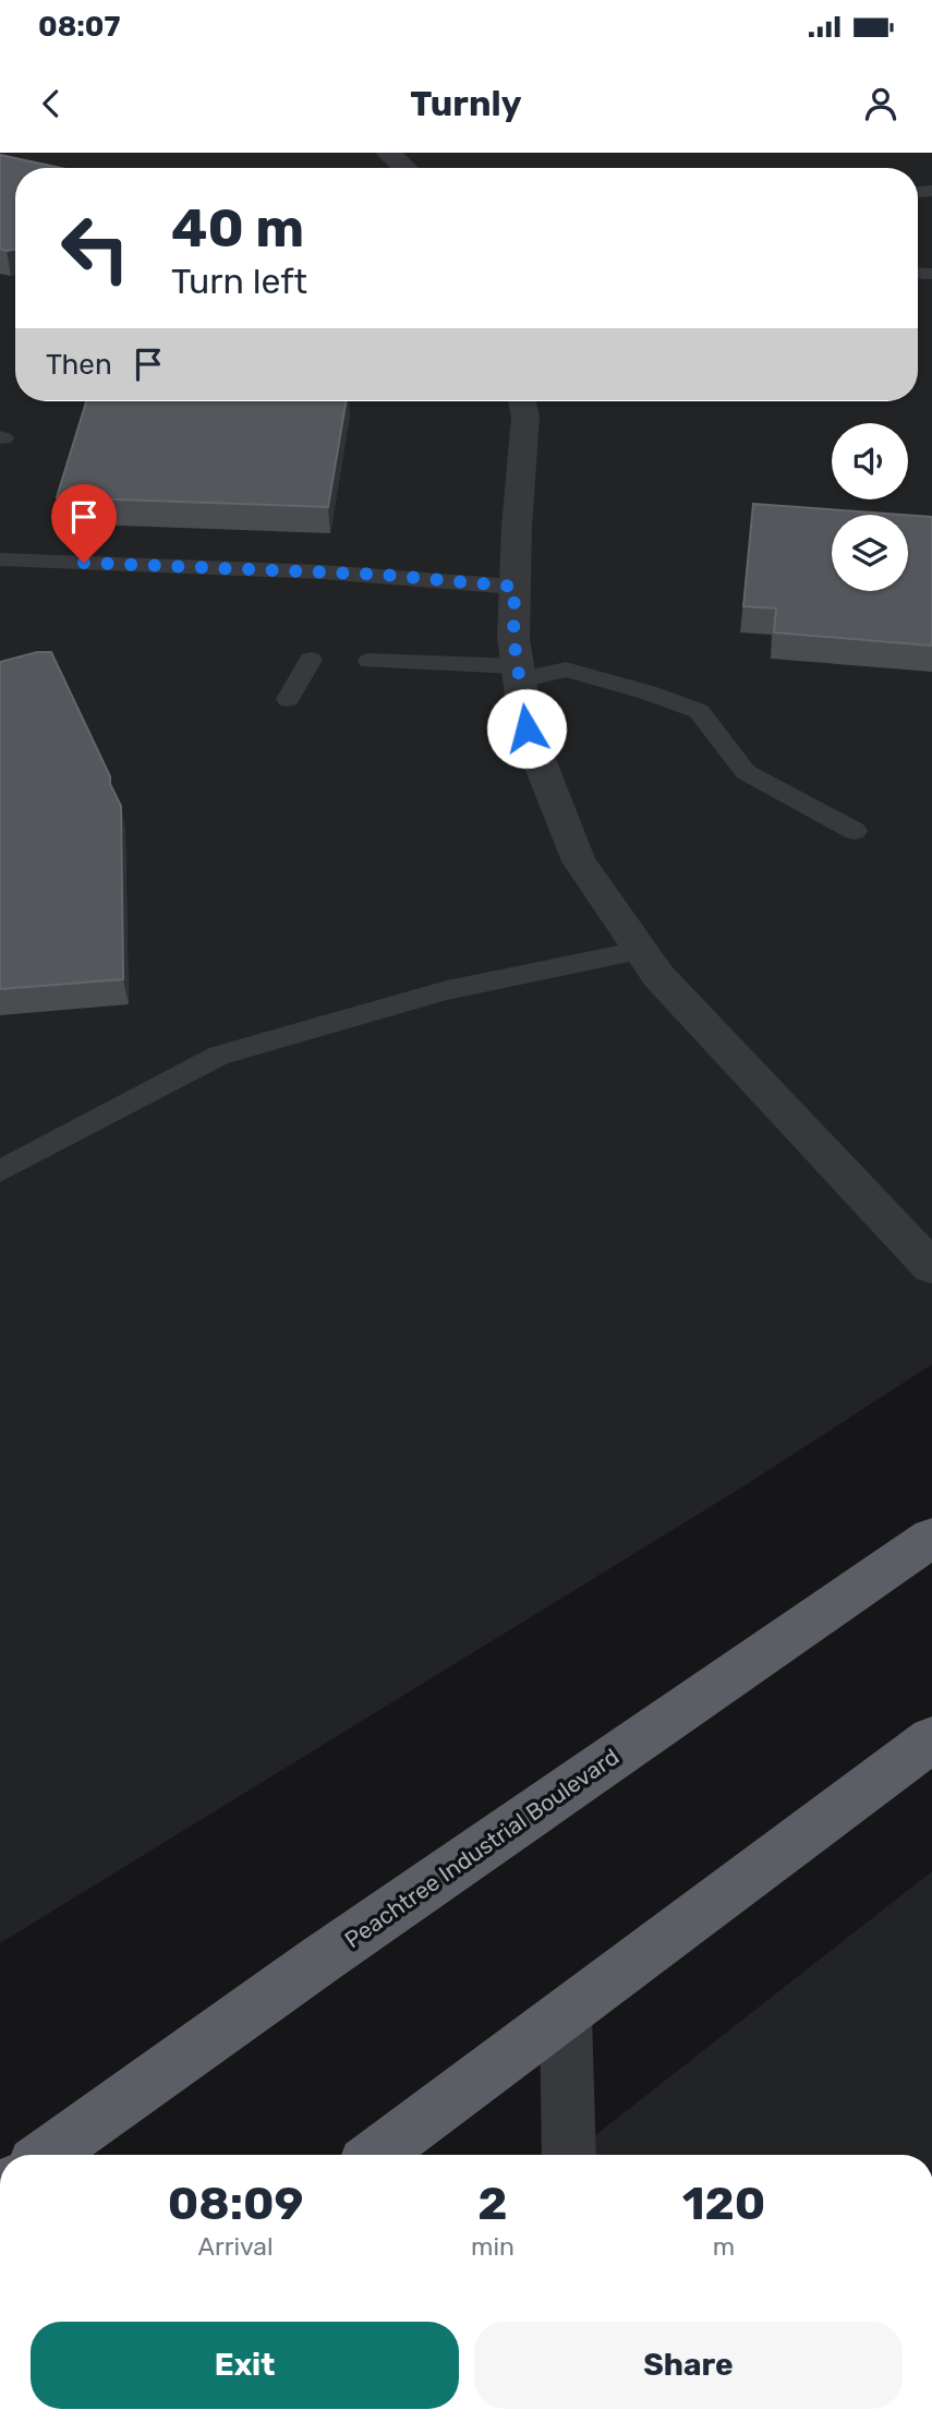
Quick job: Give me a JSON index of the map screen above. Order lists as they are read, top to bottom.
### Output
{
  "streets": {
    "highway": ["Peachtree Industrial Boulevard"]
  },
  "page": {
    "status": "08:07",
    "header": "Turnly",
    "turn": ["40 m", "Turn left"],
    "then": "Then",
    "eta": [
      "08:09",
      "Arrival",
      "2",
      "min",
      "120",
      "m"
    ],
    "buttons": ["Exit", "Share"]
  }
}
